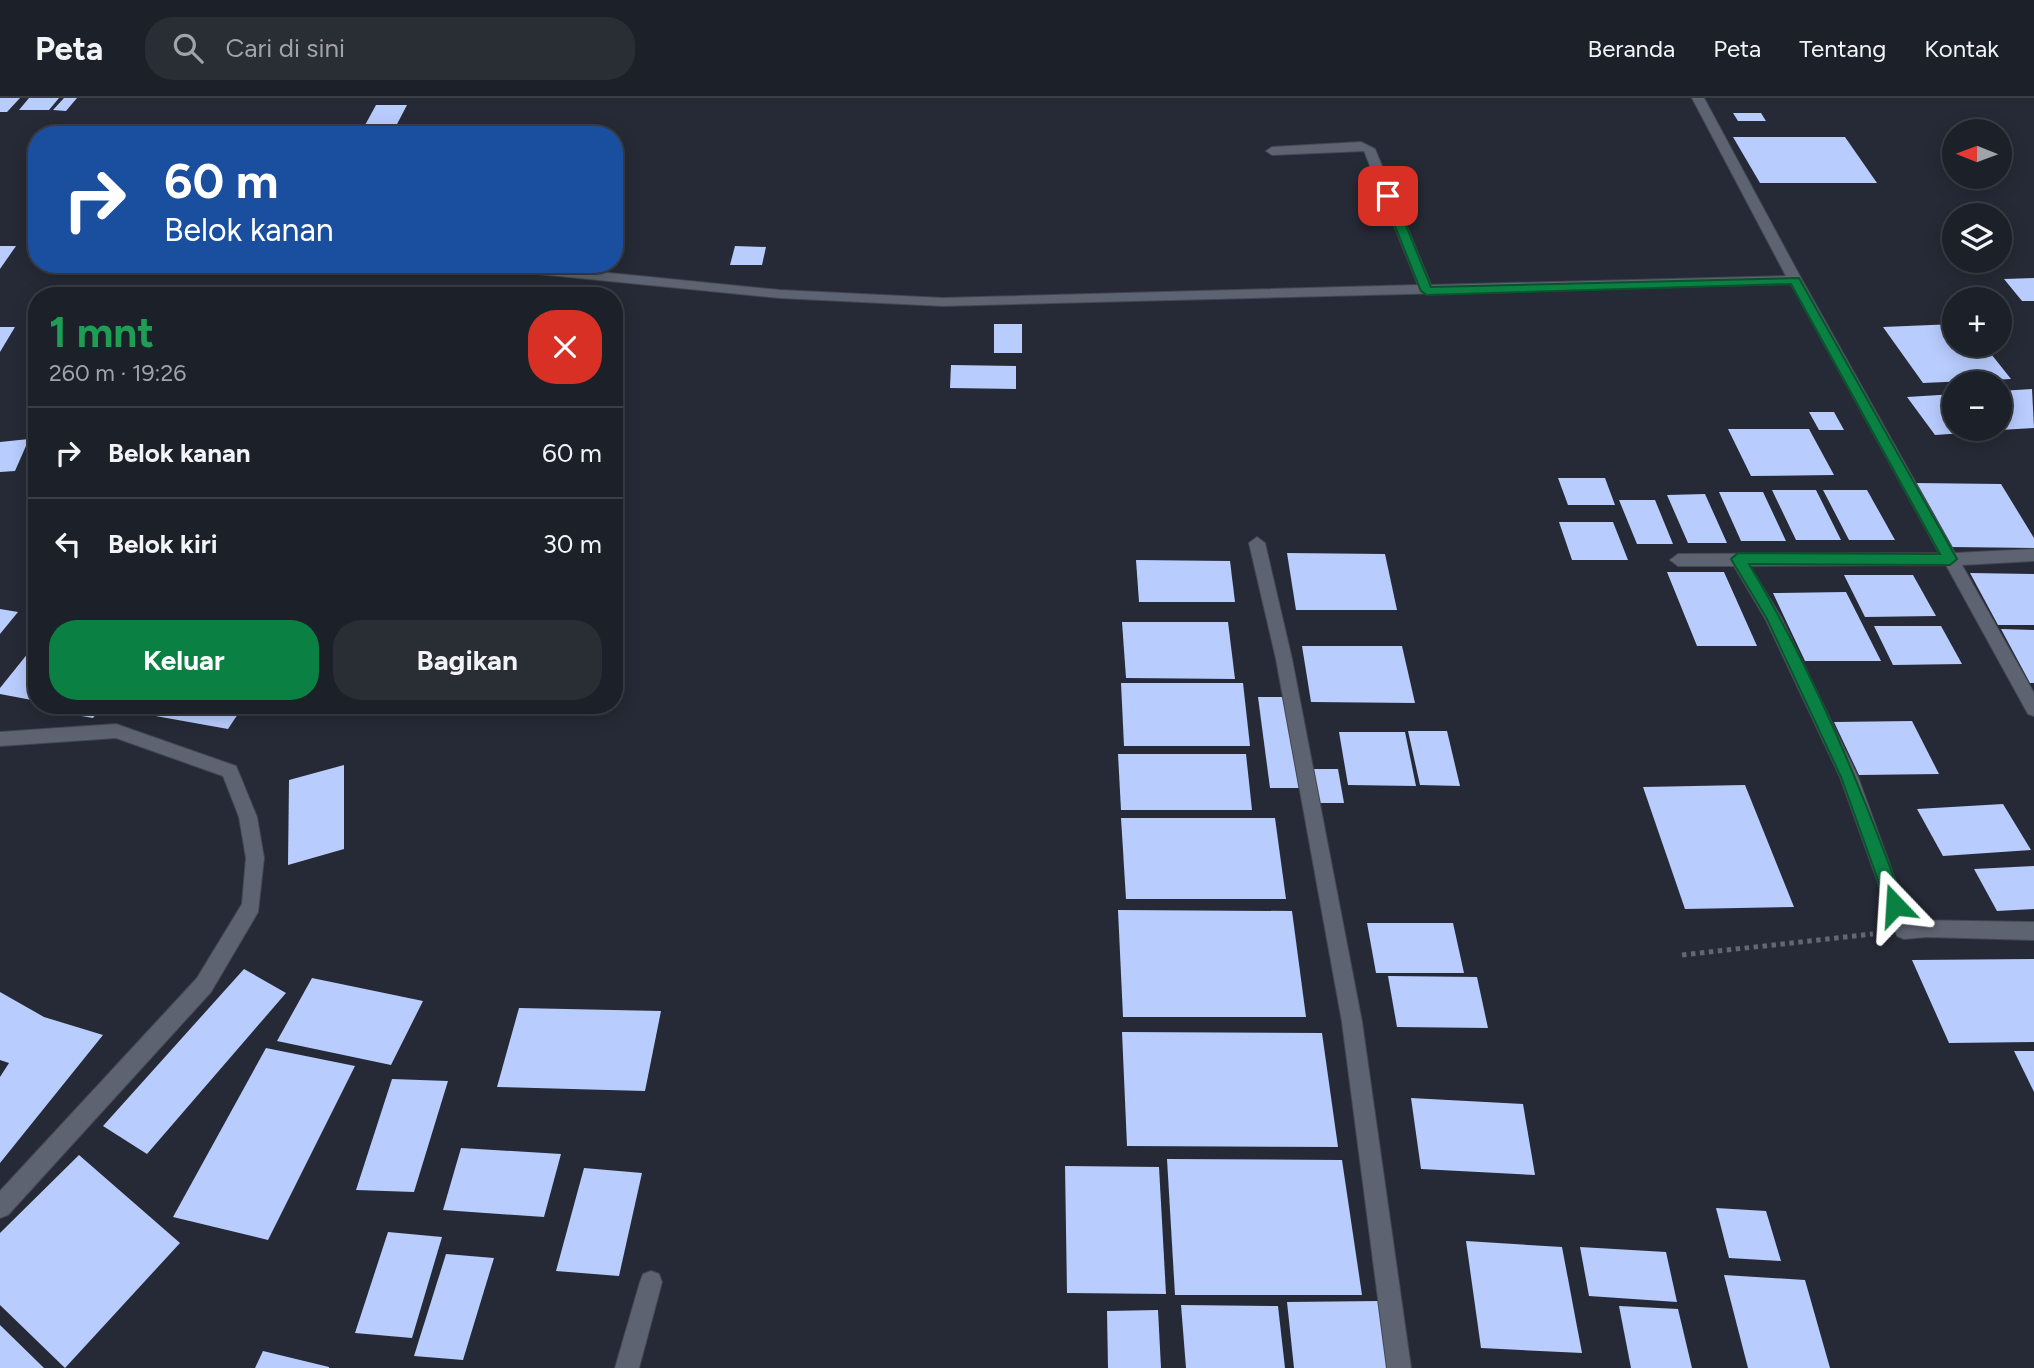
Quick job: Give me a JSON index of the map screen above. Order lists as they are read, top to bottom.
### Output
{
  "north": "left",
  "page": {
    "header": "Peta",
    "search": "Cari di sini",
    "nav": [
      "Beranda",
      "Peta",
      "Tentang",
      "Kontak"
    ],
    "map_buttons": ["+", "−"],
    "turn": ["60 m", "Belok kanan"],
    "heading": ["1 mnt", "260 m · 19:26"],
    "list": [
      {
        "name": "Belok kanan",
        "value": "60 m"
      },
      {
        "name": "Belok kiri",
        "value": "30 m"
      }
    ],
    "buttons": ["Keluar", "Bagikan"]
  }
}
